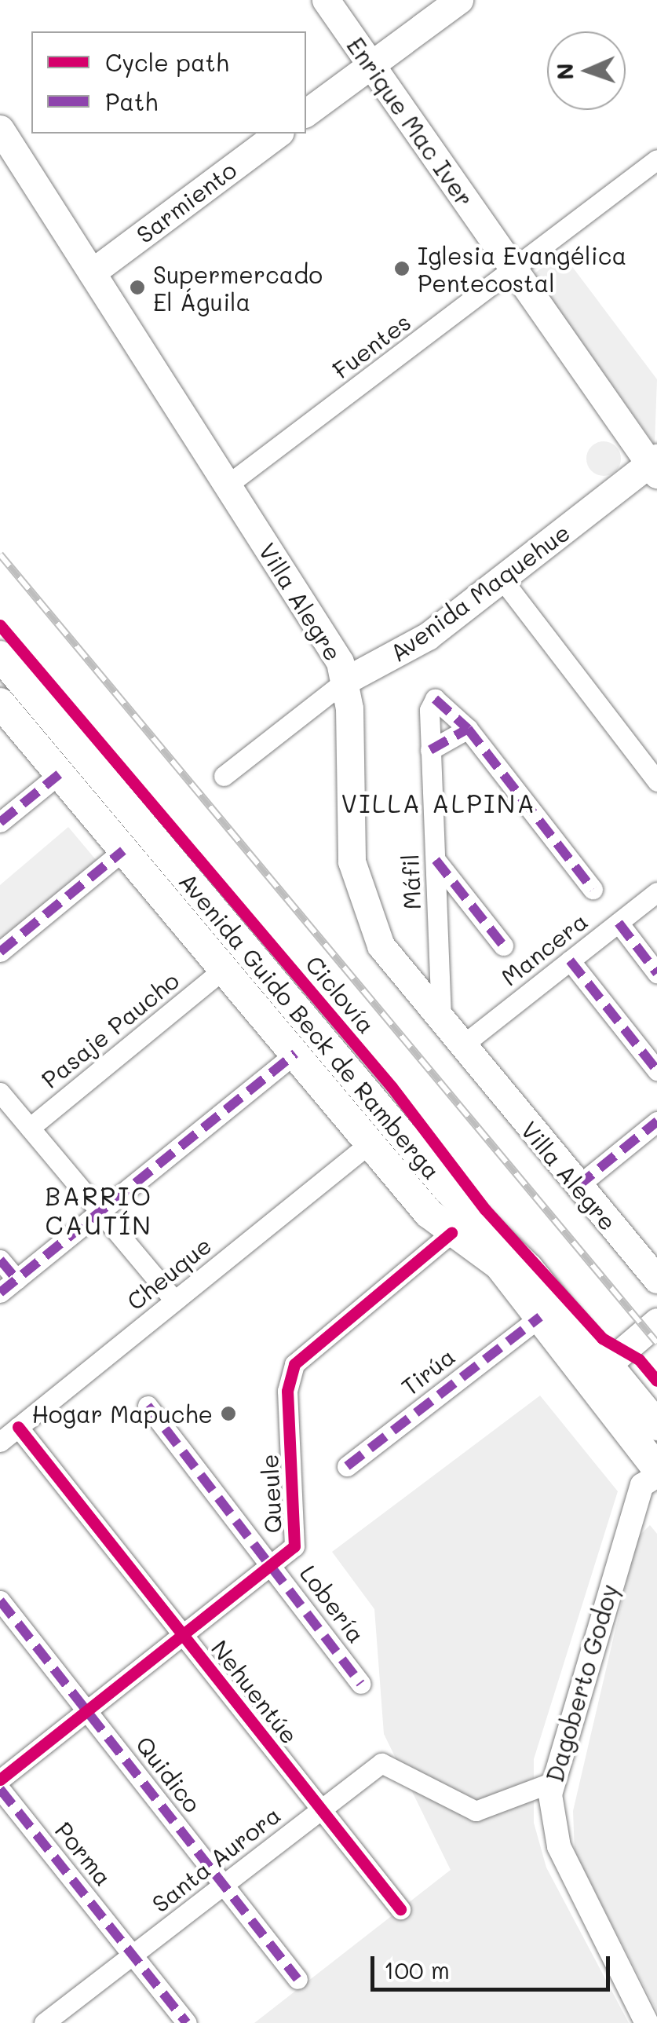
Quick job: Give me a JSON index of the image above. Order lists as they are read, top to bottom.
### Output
{
  "streets": {
    "main road": [
      "Enrique Mac Iver",
      "Sarmiento",
      "Avenida Maquehue",
      "Villa Alegre",
      "Avenida Guido Beck de Ramberga"
    ],
    "street": [
      "Fuentes",
      "Máfil",
      "Mancera",
      "Pasaje Paucho",
      "Cheuque",
      "Tirúa",
      "Queule",
      "Lobería",
      "Dagoberto Godoy",
      "Nehuentúe",
      "Quidico",
      "Porma",
      "Santa Aurora"
    ],
    "cycle path": ["Ciclovía"]
  },
  "crossings": [
    ["Enrique Mac Iver", "Fuentes"],
    ["Enrique Mac Iver", "Avenida Maquehue"],
    ["Sarmiento", "Villa Alegre"],
    ["Fuentes", "Villa Alegre"],
    ["Avenida Maquehue", "Villa Alegre"],
    ["Villa Alegre", "Máfil"],
    ["Villa Alegre", "Mancera"],
    ["Avenida Guido Beck de Ramberga", "Pasaje Paucho"],
    ["Avenida Guido Beck de Ramberga", "Cheuque"],
    ["Avenida Guido Beck de Ramberga", "Tirúa"],
    ["Avenida Guido Beck de Ramberga", "Queule"],
    ["Cheuque", "Nehuentúe"],
    ["Queule", "Lobería"],
    ["Queule", "Nehuentúe"],
    ["Queule", "Quidico"],
    ["Dagoberto Godoy", "Santa Aurora"],
    ["Nehuentúe", "Santa Aurora"],
    ["Quidico", "Santa Aurora"],
    ["Porma", "Santa Aurora"]
  ],
  "districts": ["VILLA ALPINA", "BARRIO CAUTÍN"],
  "places": ["Iglesia Evangélica Pentecostal", "Supermercado El Águila", "Hogar Mapuche"],
  "legend": ["Cycle path", "Path"],
  "scale_bar": "100 m",
  "north": "left"
}
